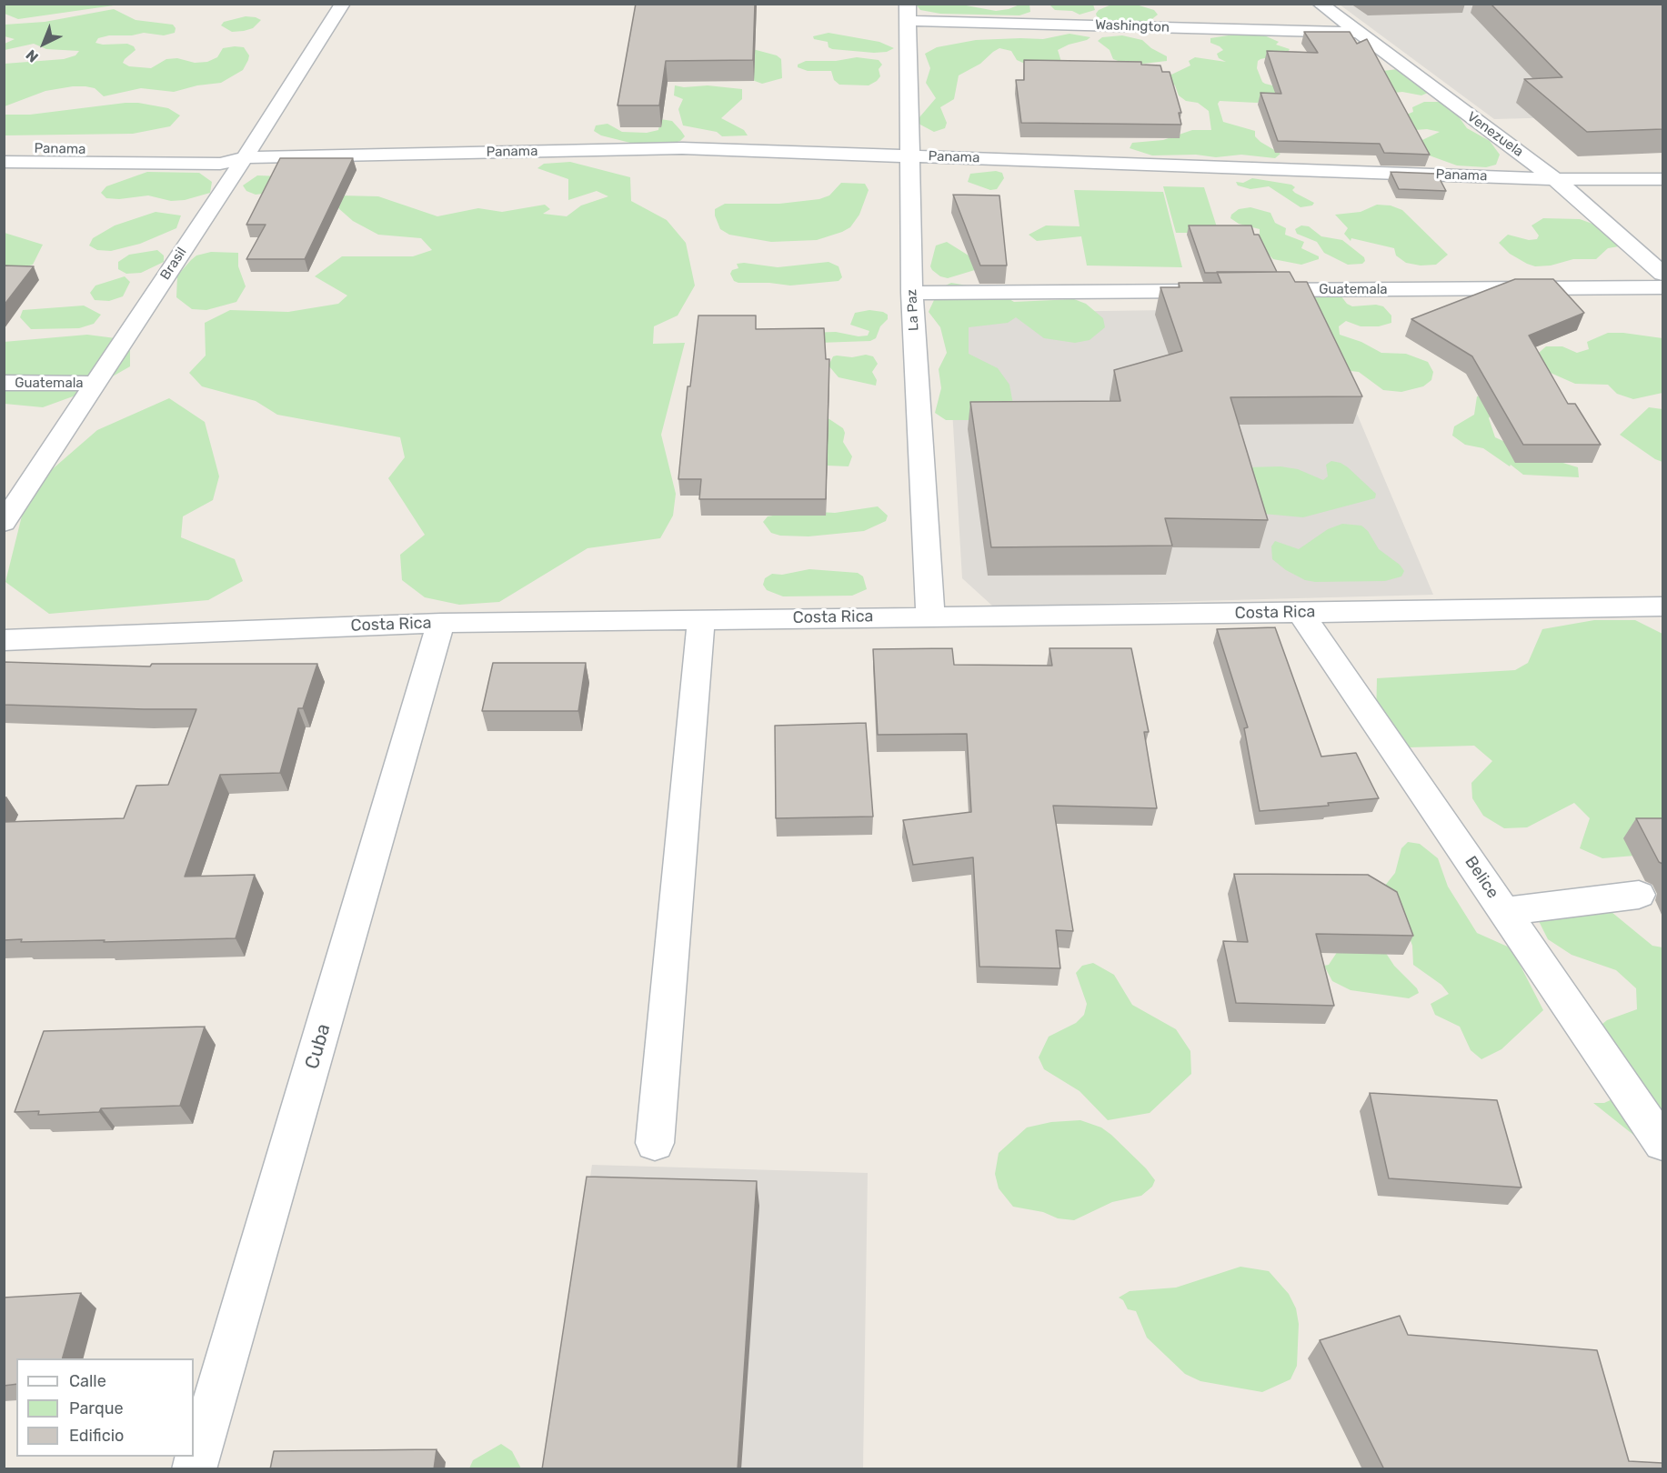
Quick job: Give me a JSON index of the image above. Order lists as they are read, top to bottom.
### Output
{
  "streets": {
    "street": [
      "Washington",
      "Venezuela",
      "Panama",
      "Brasil",
      "Guatemala",
      "La Paz",
      "Costa Rica",
      "Belice",
      "Cuba"
    ]
  },
  "crossings": [
    ["Washington", "Venezuela"],
    ["Washington", "La Paz"],
    ["Venezuela", "Panama"],
    ["Panama", "Brasil"],
    ["Panama", "La Paz"],
    ["Brasil", "Guatemala"],
    ["La Paz", "Costa Rica"],
    ["Costa Rica", "Belice"],
    ["Costa Rica", "Cuba"]
  ],
  "legend": ["Calle", "Parque", "Edificio"],
  "north": "bottom left"
}
